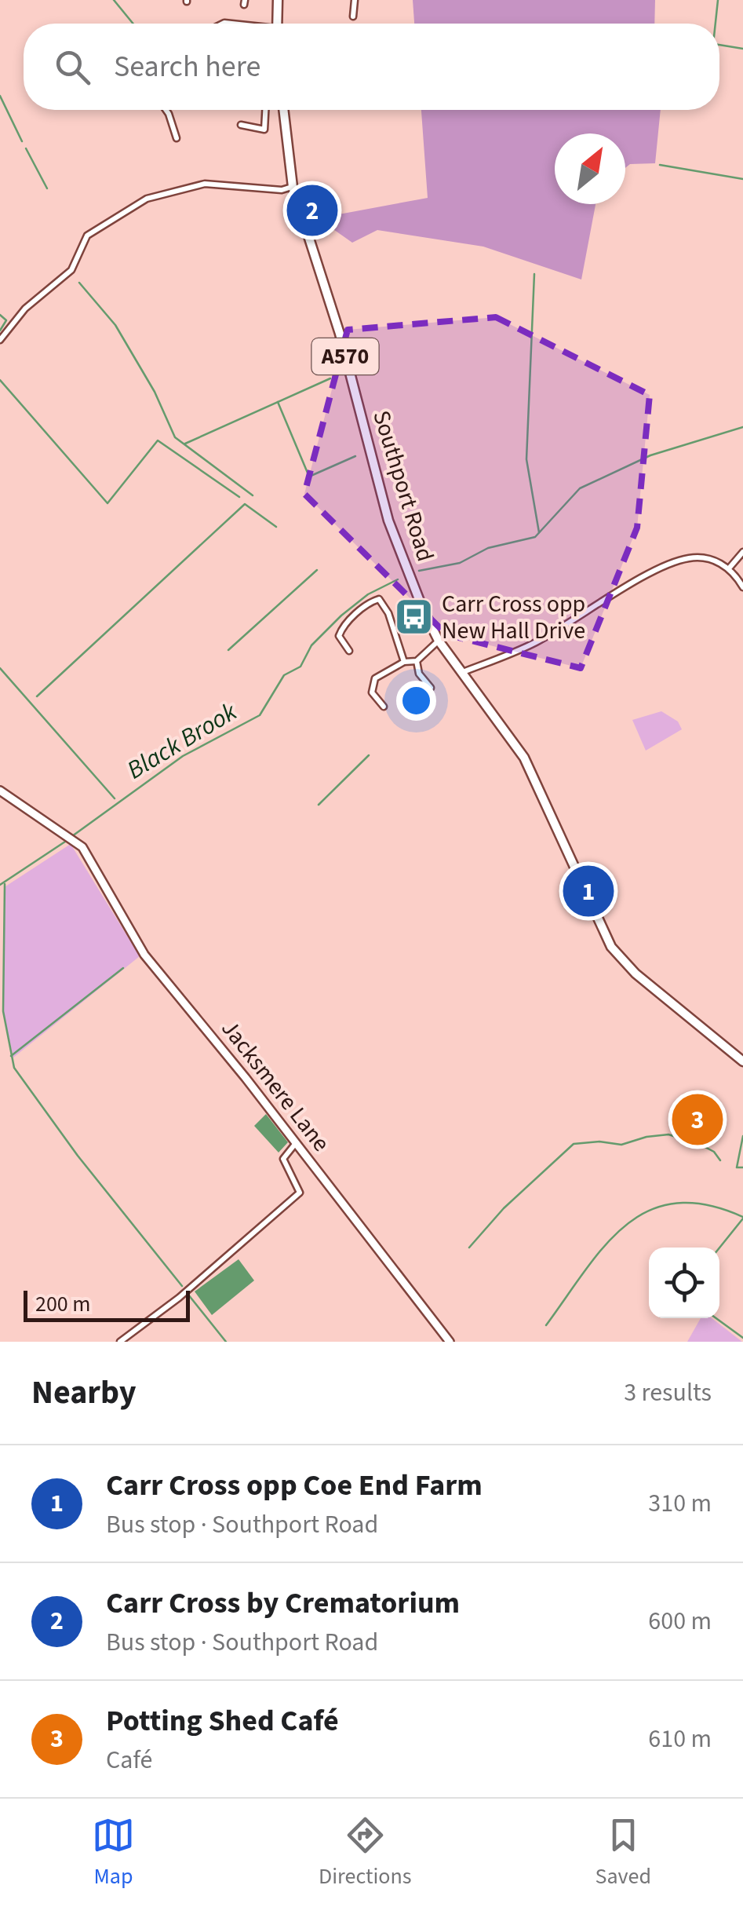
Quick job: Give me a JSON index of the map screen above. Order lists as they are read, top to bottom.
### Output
{
  "streets": {
    "highway": ["A570", "Southport Road"],
    "main road": ["Jacksmere Lane"]
  },
  "water": ["Black Brook"],
  "places": {
    "bus stop": ["Carr Cross opp New Hall Drive"]
  },
  "scale_bar": "200 m",
  "north": "top right",
  "page": {
    "search": "Search here",
    "pins": ["2", "1", "3"],
    "scale": "200 m",
    "heading": ["Nearby", "3 results"],
    "list": [
      {
        "mark": "1",
        "name": "Carr Cross opp Coe End Farm",
        "note": "Bus stop · Southport Road",
        "value": "310 m"
      },
      {
        "mark": "2",
        "name": "Carr Cross by Crematorium",
        "note": "Bus stop · Southport Road",
        "value": "600 m"
      },
      {
        "mark": "3",
        "name": "Potting Shed Café",
        "note": "Café",
        "value": "610 m"
      }
    ],
    "nav": ["Map", "Directions", "Saved"]
  }
}
